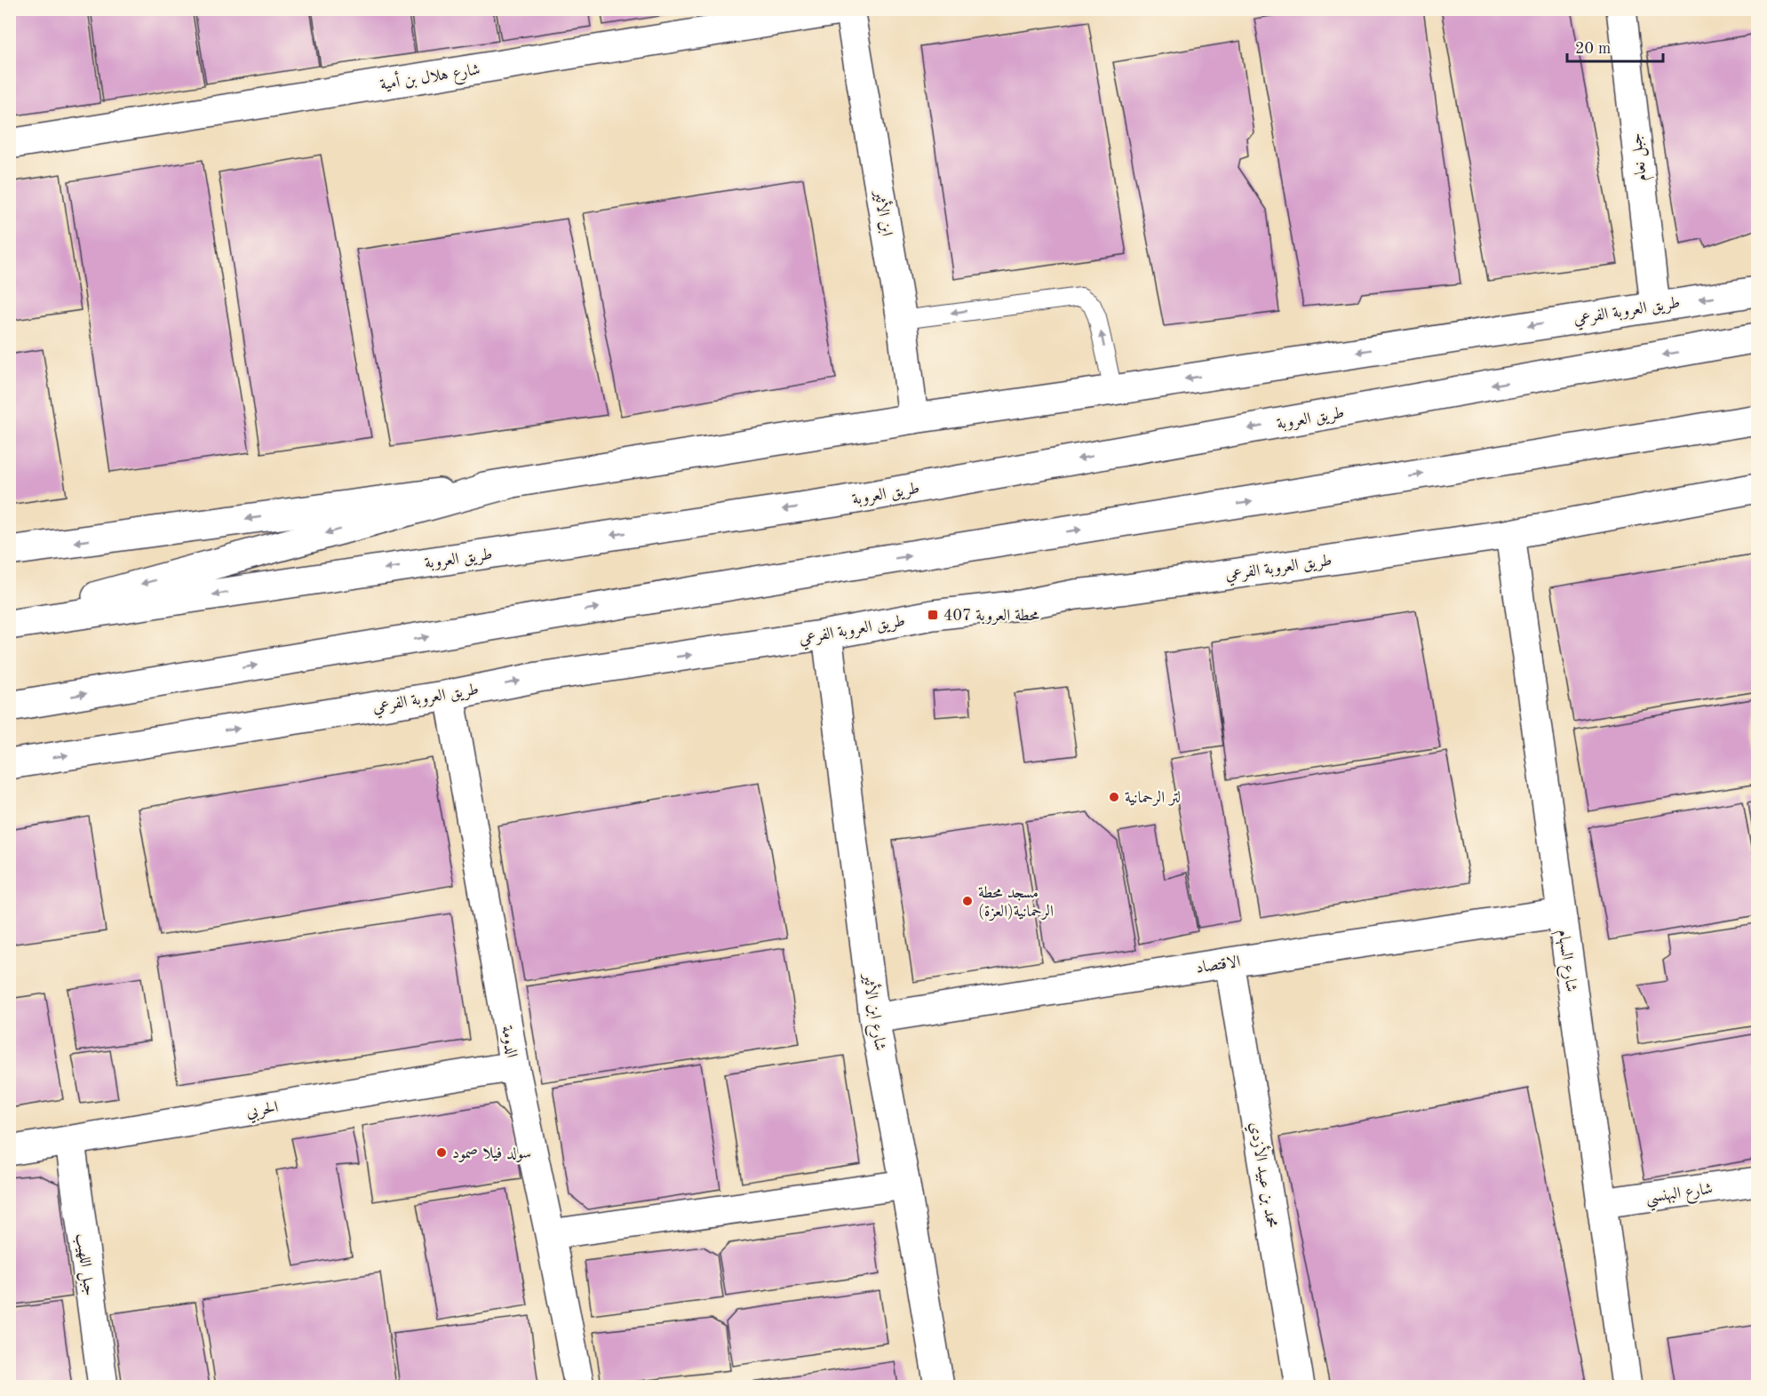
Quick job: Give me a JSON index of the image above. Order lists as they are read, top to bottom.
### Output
{
  "streets": {
    "street": [
      "شارع هلال بن أمية",
      "جبل نعام",
      "ابن الأثير",
      "طريق العروبة الفرعي",
      "طريق العروبة",
      "شارع السهام",
      "الاقتصاد",
      "شارع ابن الأثير",
      "الدومة",
      "الحربي",
      "محمد بن عبيد الأزدي",
      "شارع البهنسي",
      "جبل اللهيب"
    ]
  },
  "crossings": [
    ["شارع هلال بن أمية", "ابن الأثير"],
    ["جبل نعام", "طريق العروبة الفرعي"],
    ["ابن الأثير", "طريق العروبة الفرعي"],
    ["طريق العروبة الفرعي", "شارع السهام"],
    ["طريق العروبة الفرعي", "شارع ابن الأثير"],
    ["طريق العروبة الفرعي", "الدومة"],
    ["شارع السهام", "الاقتصاد"],
    ["شارع السهام", "شارع البهنسي"],
    ["الاقتصاد", "شارع ابن الأثير"],
    ["الاقتصاد", "محمد بن عبيد الأزدي"],
    ["الدومة", "الحربي"],
    ["الحربي", "جبل اللهيب"]
  ],
  "places": {
    "transit": ["محطة العروبة 407"],
    "other": ["لتر الرحمانية", "مسجد محطة الرحمانية(العزة)", "سولد فيلا صمود"]
  },
  "scale_bar": "20 m"
}
